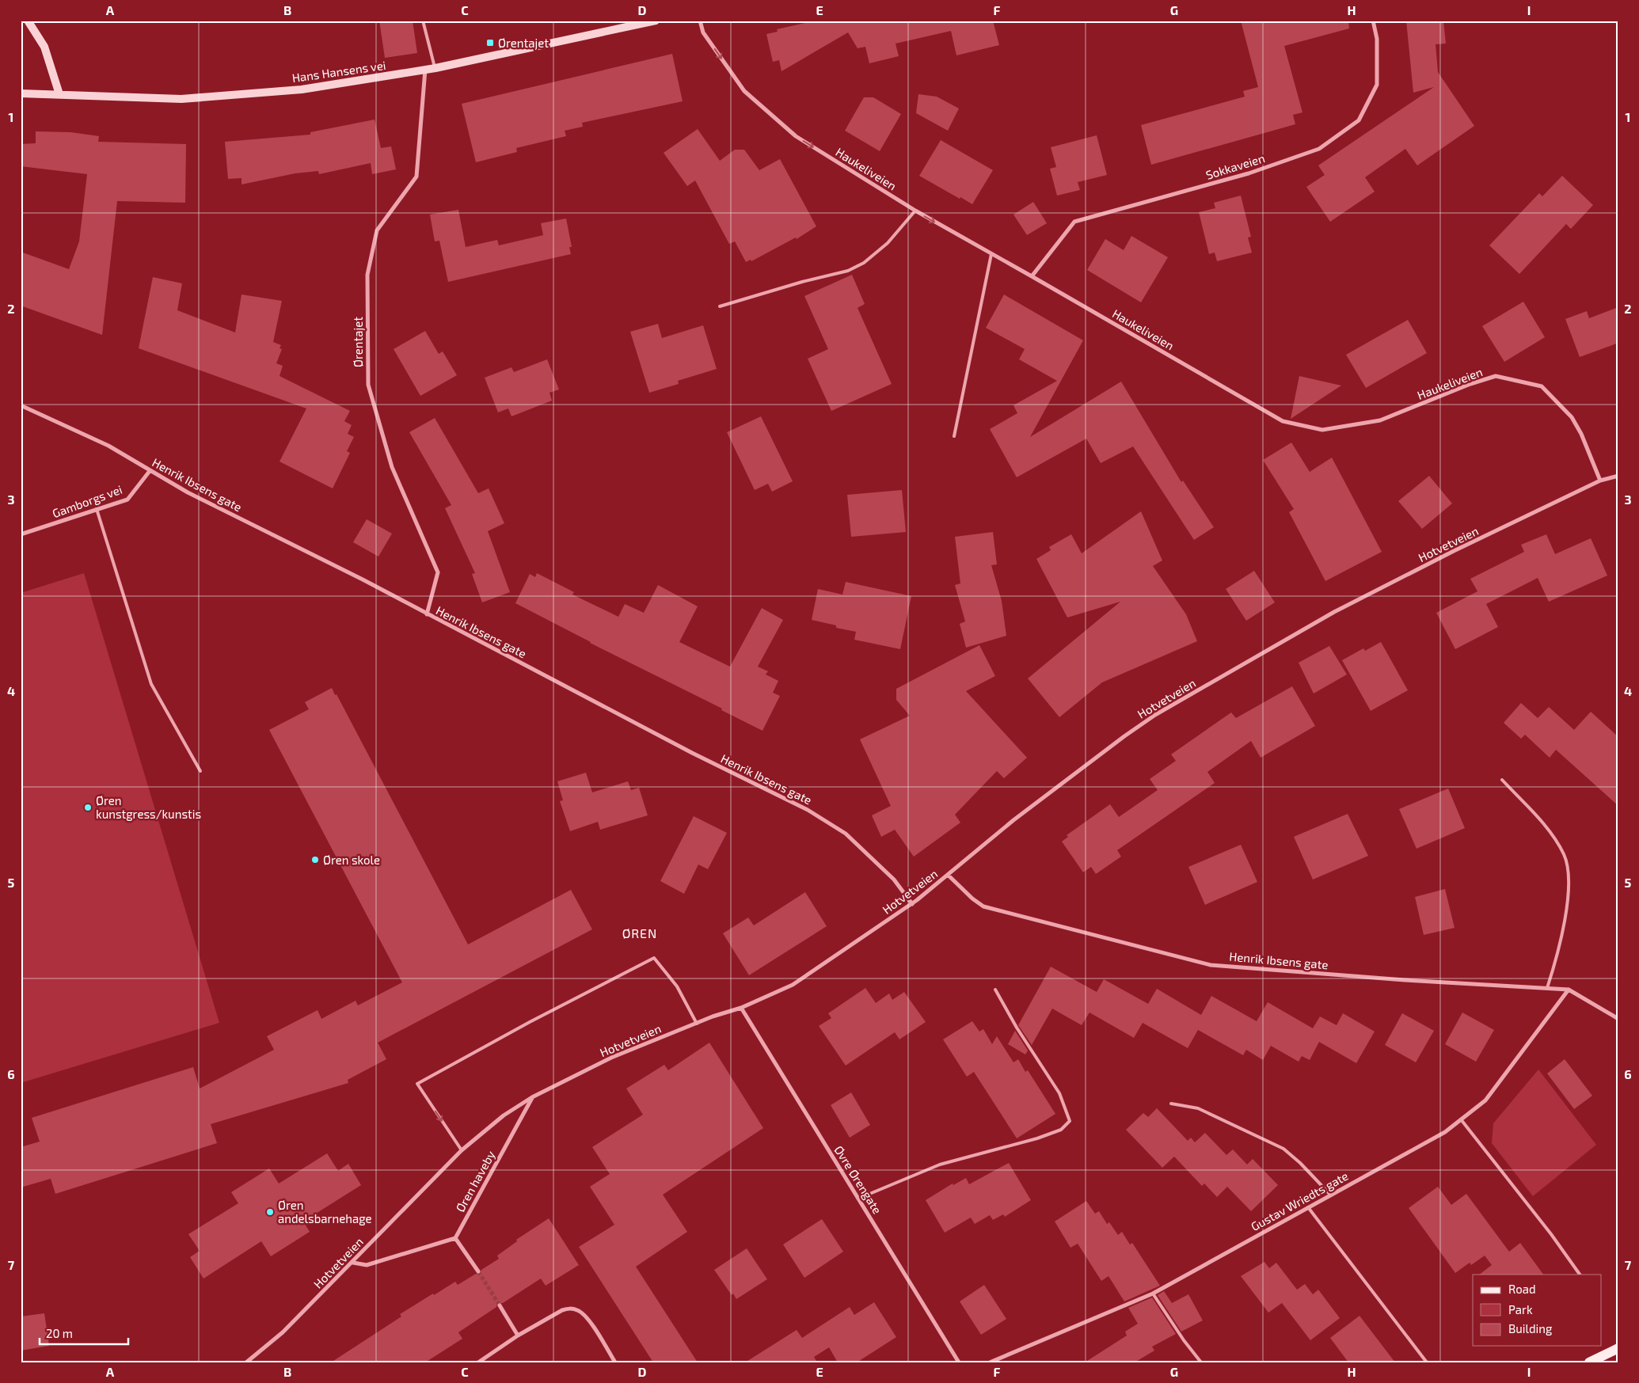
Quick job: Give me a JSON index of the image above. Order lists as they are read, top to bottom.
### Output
{
  "streets": {
    "main road": ["Hans Hansens vei"],
    "street": [
      "Sokkaveien",
      "Haukeliveien",
      "Ørentajet",
      "Henrik Ibsens gate",
      "Gamborgs vei",
      "Hotvetveien",
      "Øvre Ørengate",
      "Øren haveby",
      "Gustav Wriedts gate"
    ]
  },
  "crossings": [
    ["Hans Hansens vei", "Ørentajet"],
    ["Sokkaveien", "Haukeliveien"],
    ["Haukeliveien", "Hotvetveien"],
    ["Ørentajet", "Henrik Ibsens gate"],
    ["Henrik Ibsens gate", "Gamborgs vei"],
    ["Henrik Ibsens gate", "Hotvetveien"],
    ["Henrik Ibsens gate", "Gustav Wriedts gate"],
    ["Hotvetveien", "Øvre Ørengate"],
    ["Hotvetveien", "Øren haveby"]
  ],
  "districts": ["ØREN"],
  "places": {
    "transit": ["Ørentajet"],
    "other": ["Øren kunstgress/kunstis", "Øren skole", "Øren andelsbarnehage"]
  },
  "legend": ["Road", "Park", "Building"],
  "scale_bar": "20 m",
  "grid": {
    "columns": [
      "A",
      "B",
      "C",
      "D",
      "E",
      "F",
      "G",
      "H",
      "I"
    ],
    "rows": [
      "1",
      "2",
      "3",
      "4",
      "5",
      "6",
      "7"
    ]
  }
}
